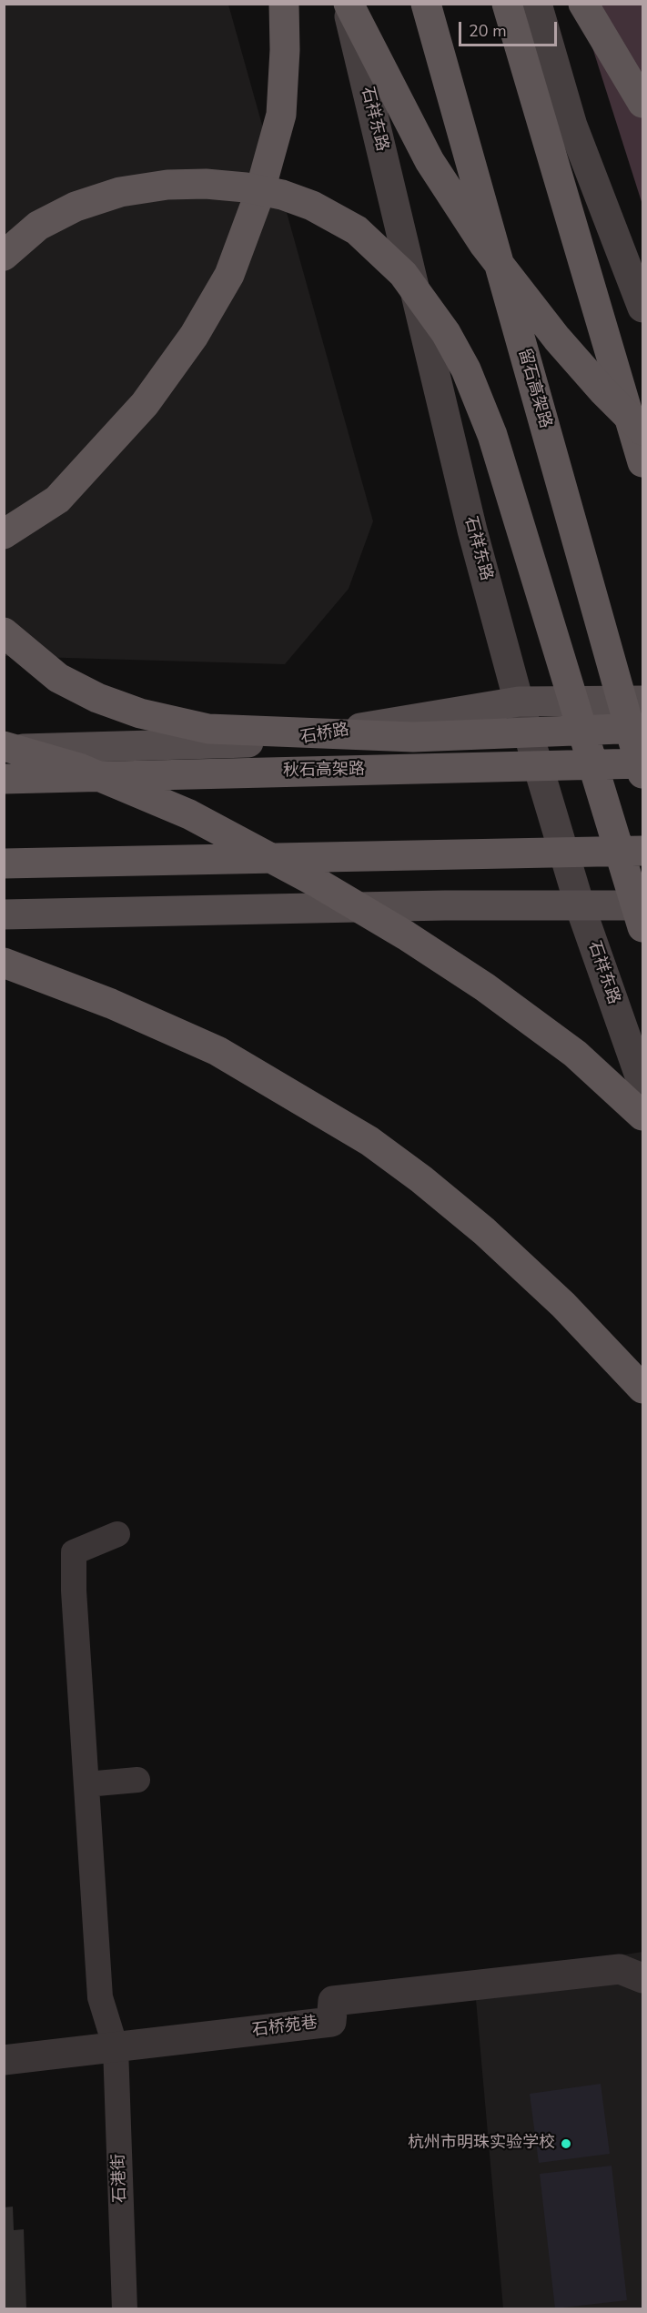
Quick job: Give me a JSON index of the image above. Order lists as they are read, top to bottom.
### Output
{
  "streets": {
    "highway": ["留石高架路", "秋石高架路"],
    "main road": ["石祥东路", "石桥路"],
    "street": ["石桥苑巷", "石港街"]
  },
  "crossings": [
    ["石祥东路", "石桥路"],
    ["石桥苑巷", "石港街"]
  ],
  "places": ["杭州市明珠实验学校"],
  "scale_bar": "20 m"
}
